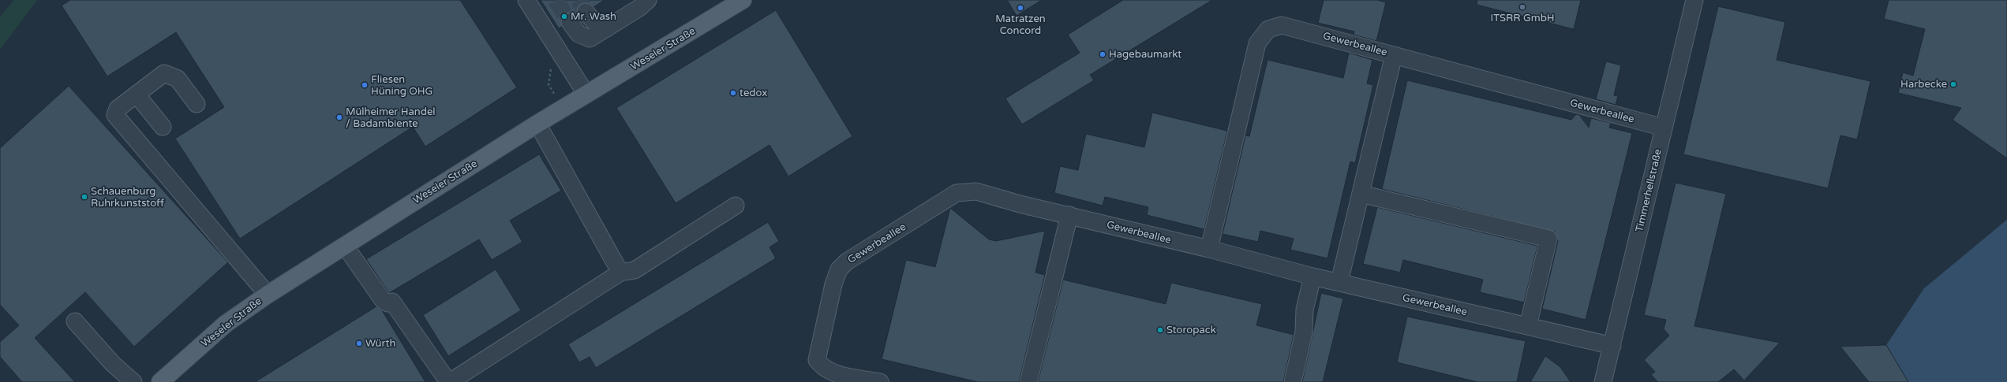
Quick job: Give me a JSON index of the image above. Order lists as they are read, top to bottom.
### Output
{
  "streets": {
    "main road": ["Weseler Straße"],
    "street": ["Gewerbeallee", "Timmerhellstraße"]
  },
  "crossings": [
    ["Gewerbeallee", "Timmerhellstraße"]
  ],
  "places": [
    "ITSRR GmbH",
    "Matratzen Concord",
    "Mr. Wash",
    "Hagebaumarkt",
    "Harbecke",
    "Fliesen Hüning OHG",
    "tedox",
    "Mülheimer Handel / Badambiente",
    "Schauenburg Ruhrkunststoff",
    "Storopack",
    "Würth"
  ]
}
